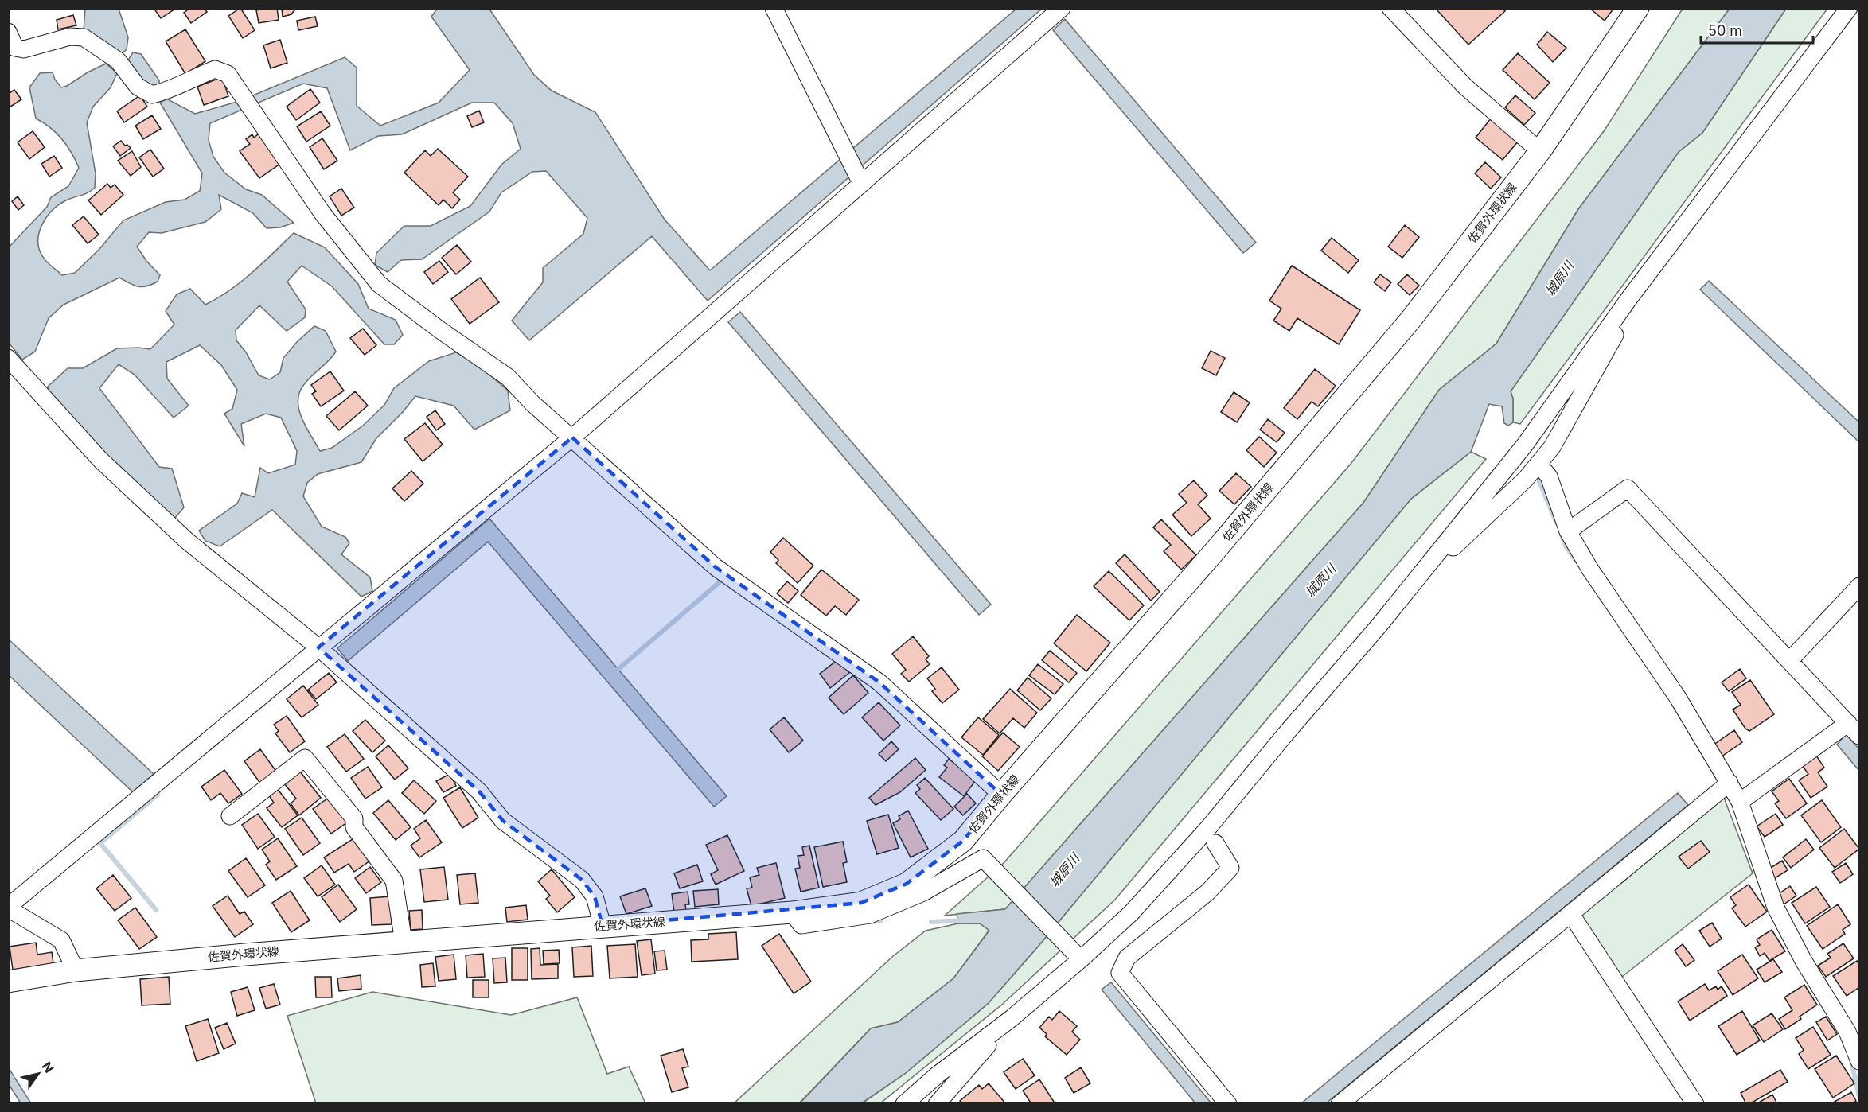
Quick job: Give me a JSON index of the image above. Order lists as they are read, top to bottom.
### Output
{
  "streets": {
    "main road": ["佐賀外環状線"]
  },
  "water": ["城原川"],
  "scale_bar": "50 m",
  "north": "top right"
}
